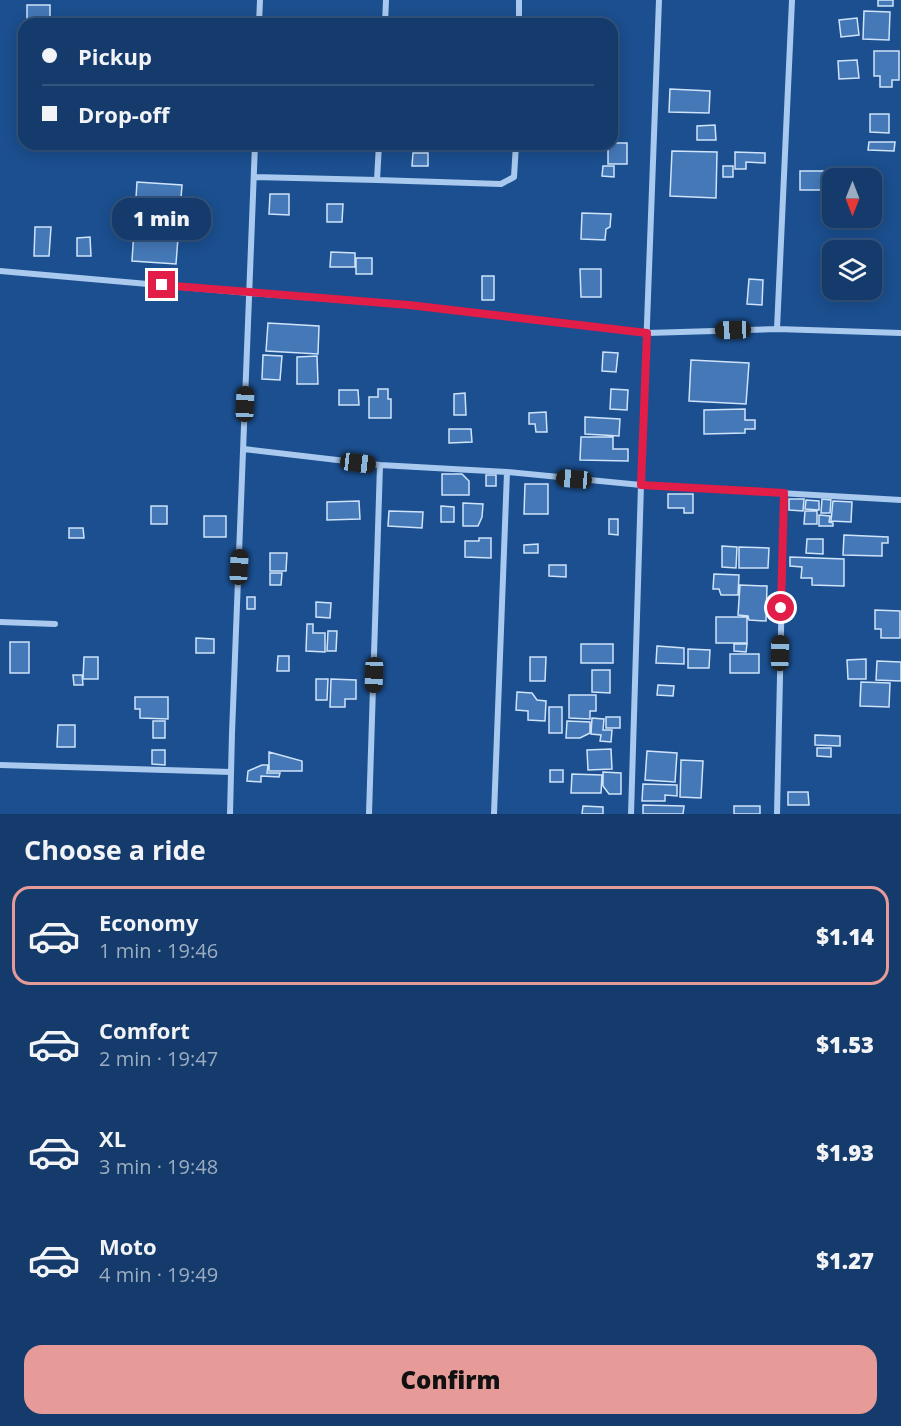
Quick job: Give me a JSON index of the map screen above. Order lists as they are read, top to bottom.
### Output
{
  "north": "bottom",
  "page": {
    "banner": ["Pickup", "Drop-off"],
    "bubble": "1 min",
    "heading": "Choose a ride",
    "list": [
      {
        "name": "Economy",
        "note": "1 min · 19:46",
        "value": "$1.14"
      },
      {
        "name": "Comfort",
        "note": "2 min · 19:47",
        "value": "$1.53"
      },
      {
        "name": "XL",
        "note": "3 min · 19:48",
        "value": "$1.93"
      },
      {
        "name": "Moto",
        "note": "4 min · 19:49",
        "value": "$1.27"
      }
    ],
    "buttons": "Confirm"
  }
}
